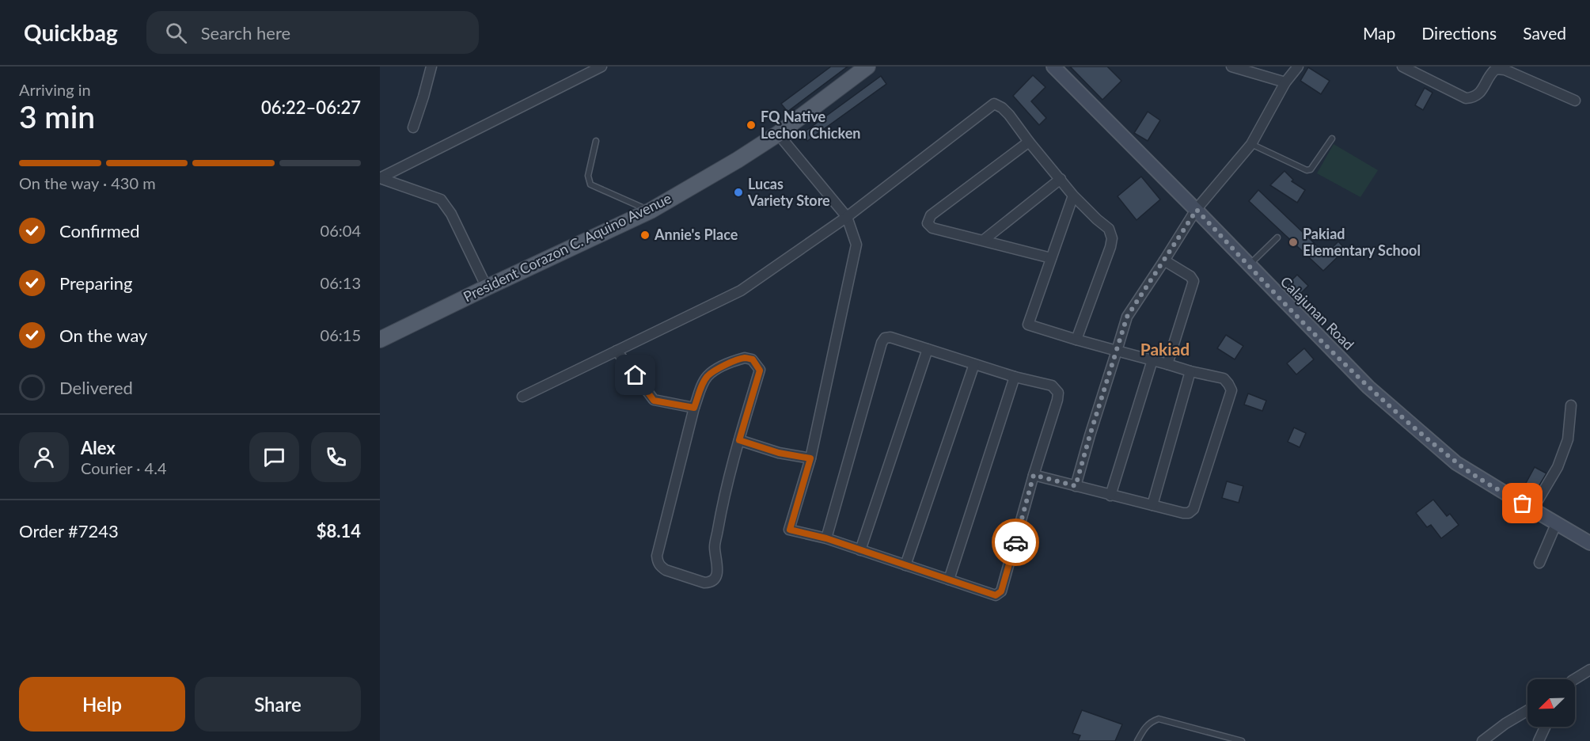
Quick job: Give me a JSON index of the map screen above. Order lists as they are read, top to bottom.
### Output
{
  "streets": {
    "main road": ["President Corazon C. Aquino Avenue", "Calajunan Road"]
  },
  "districts": ["Pakiad"],
  "places": [
    "FQ Native Lechon Chicken",
    "Lucas Variety Store",
    "Annie's Place",
    "Pakiad Elementary School"
  ],
  "north": "bottom left",
  "page": {
    "header": "Quickbag",
    "search": "Search here",
    "nav": ["Map", "Directions", "Saved"],
    "heading": ["3 min", "Arriving in", "06:22–06:27"],
    "panel": [
      "Alex",
      "Courier · 4.4",
      "Order #7243",
      "$8.14"
    ],
    "bar": "On the way · 430 m",
    "list": [
      ["Confirmed", "06:04"],
      ["Preparing", "06:13"],
      ["On the way", "06:15"],
      "Delivered"
    ],
    "buttons": ["Help", "Share"]
  }
}
